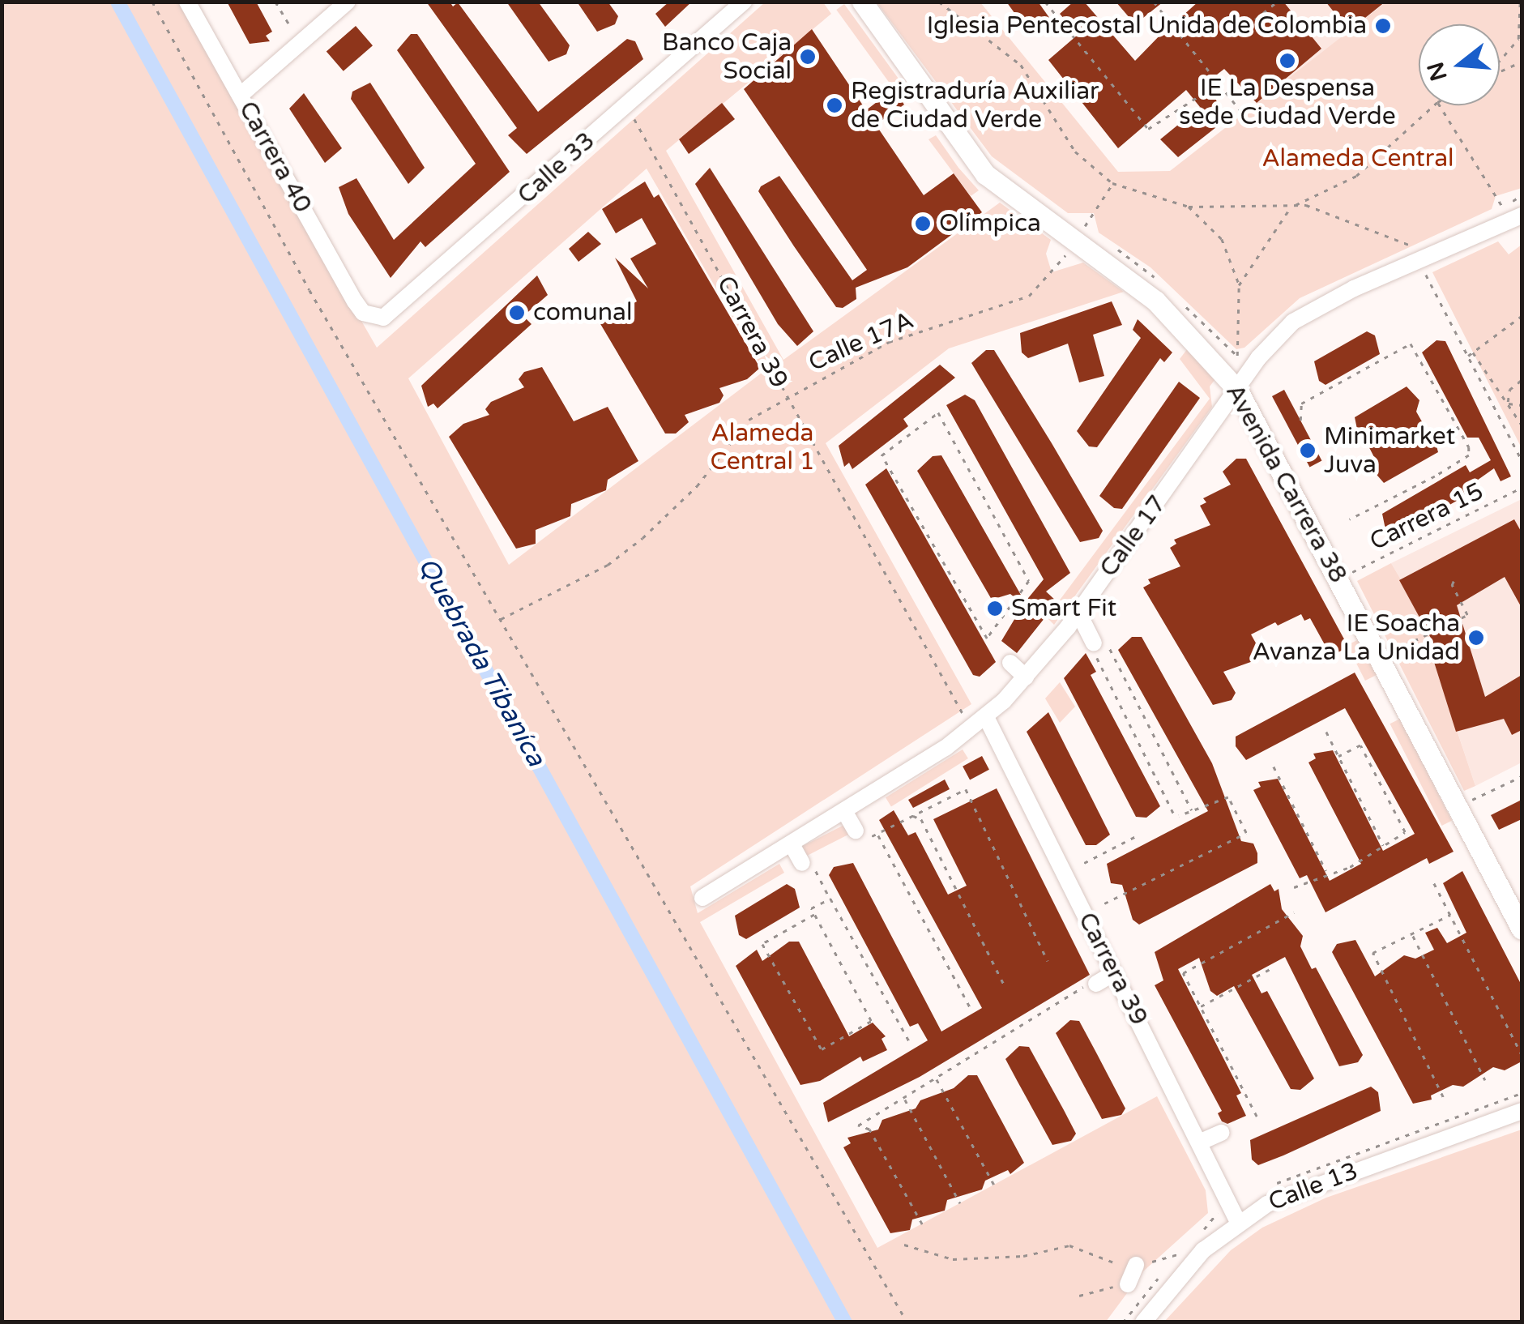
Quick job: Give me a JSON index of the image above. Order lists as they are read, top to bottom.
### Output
{
  "streets": {
    "main road": ["Avenida Carrera 38"],
    "street": [
      "Carrera 40",
      "Calle 33",
      "Carrera 39",
      "Calle 17",
      "Calle 13"
    ],
    "path": ["Calle 17A", "Carrera 15"]
  },
  "crossings": [
    ["Carrera 40", "Calle 33"],
    ["Calle 33", "Carrera 39"],
    ["Carrera 39", "Calle 17A"],
    ["Carrera 39", "Calle 17"],
    ["Carrera 39", "Calle 13"],
    ["Calle 17A", "Avenida Carrera 38"],
    ["Avenida Carrera 38", "Calle 17"]
  ],
  "water": ["Quebrada Tibaníca"],
  "parks": ["Alameda Central", "Alameda Central 1"],
  "places": [
    "Iglesia Pentecostal Unida de Colombia",
    "Banco Caja Social",
    "IE La Despensa sede Ciudad Verde",
    "Registraduría Auxiliar de Ciudad Verde",
    "Olímpica",
    "comunal",
    "Minimarket Juva",
    "Smart Fit",
    "IE Soacha Avanza La Unidad"
  ],
  "north": "left"
}
